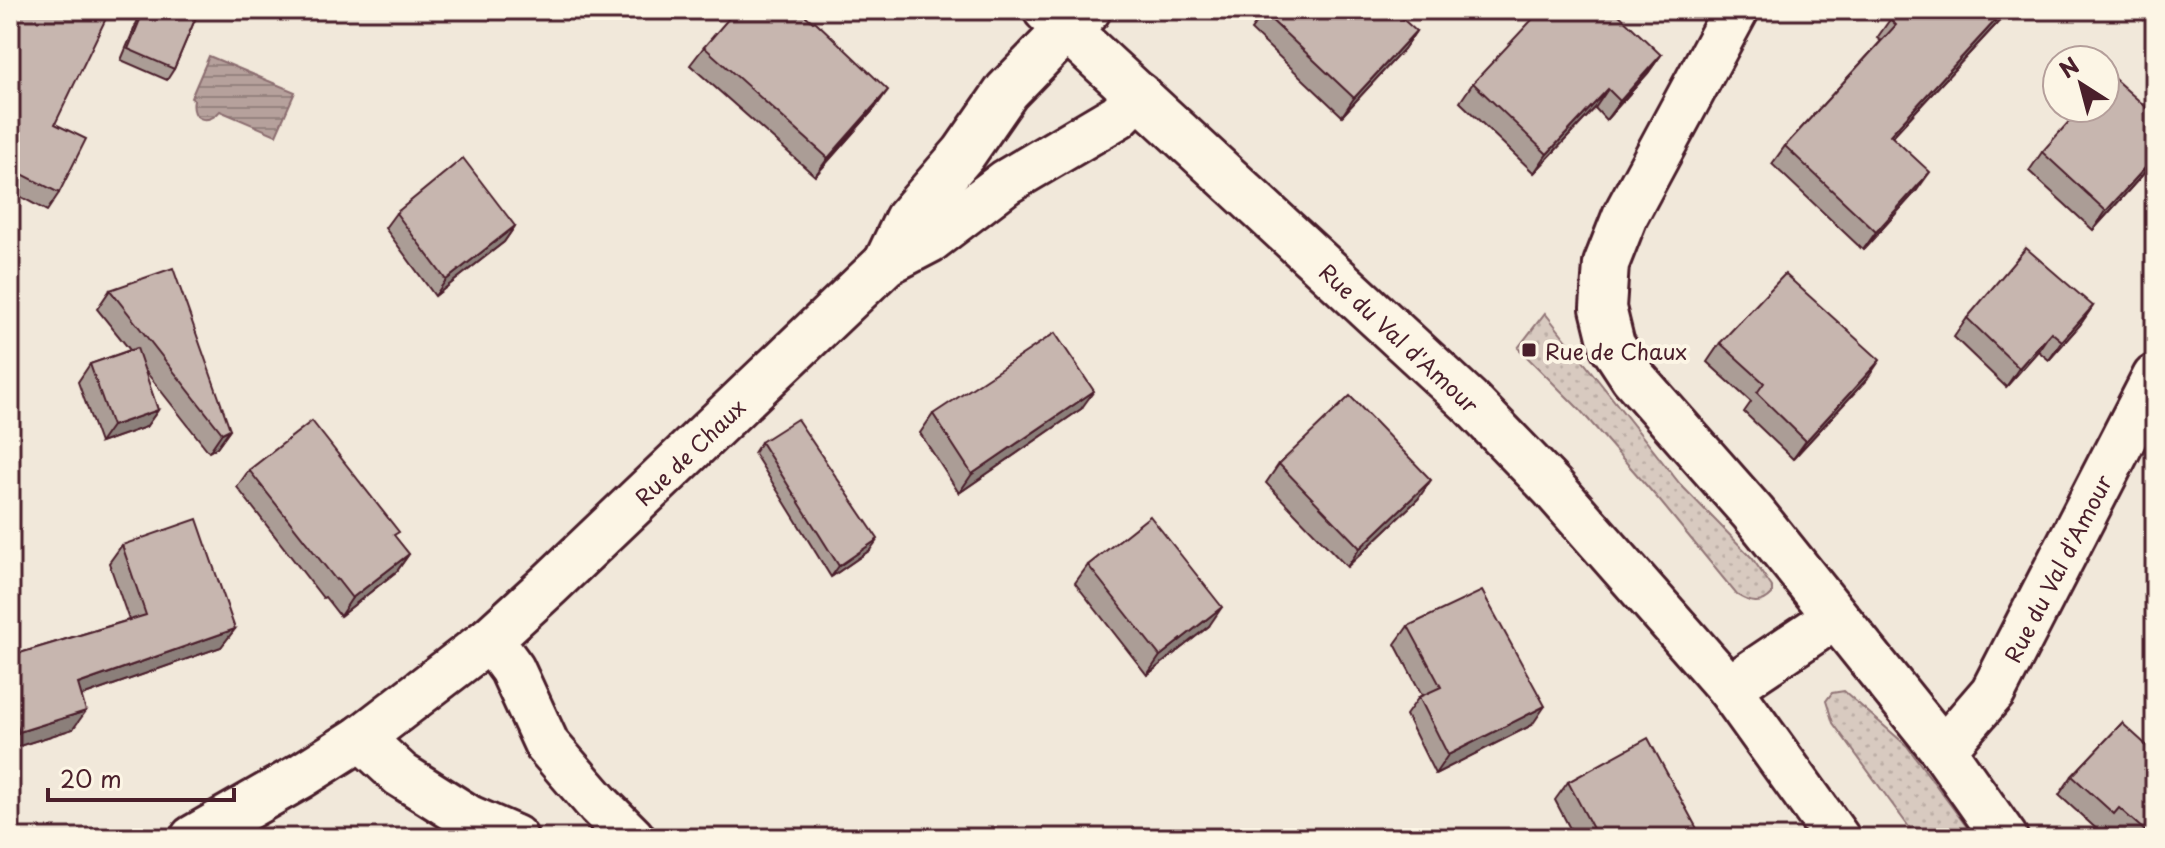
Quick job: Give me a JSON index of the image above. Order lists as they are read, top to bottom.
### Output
{
  "streets": {
    "street": ["Rue du Val d'Amour", "Rue de Chaux"]
  },
  "crossings": [
    ["Rue du Val d'Amour", "Rue de Chaux"]
  ],
  "places": {
    "transit": ["Rue de Chaux"]
  },
  "scale_bar": "20 m",
  "north": "top left"
}
